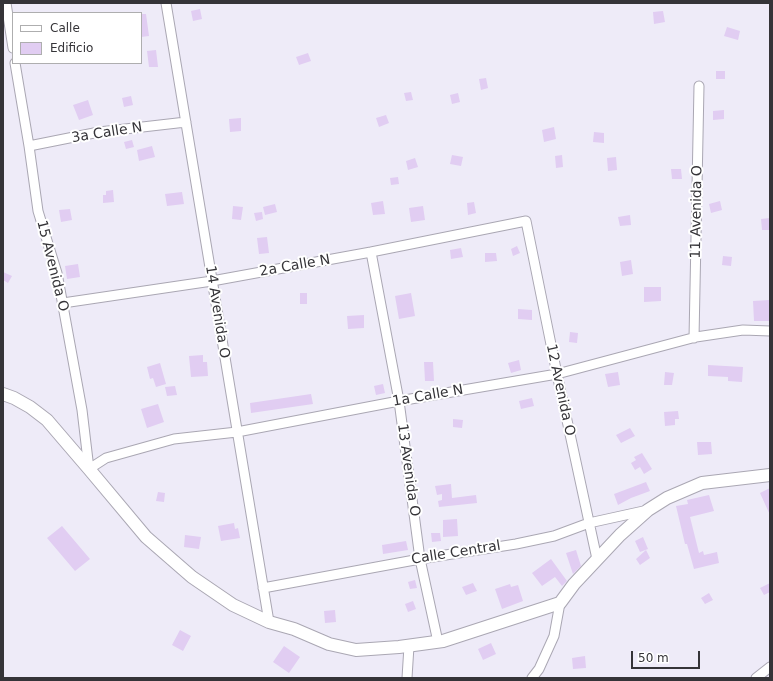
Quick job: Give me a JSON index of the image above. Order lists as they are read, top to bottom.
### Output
{
  "streets": {
    "street": [
      "3a Calle N",
      "11 Avenida O",
      "15 Avenida O",
      "2a Calle N",
      "14 Avenida O",
      "12 Avenida O",
      "1a Calle N",
      "13 Avenida O",
      "Calle Central"
    ]
  },
  "crossings": [
    ["3a Calle N", "15 Avenida O"],
    ["3a Calle N", "14 Avenida O"],
    ["11 Avenida O", "1a Calle N"],
    ["15 Avenida O", "2a Calle N"],
    ["15 Avenida O", "1a Calle N"],
    ["2a Calle N", "14 Avenida O"],
    ["2a Calle N", "12 Avenida O"],
    ["2a Calle N", "13 Avenida O"],
    ["14 Avenida O", "1a Calle N"],
    ["14 Avenida O", "Calle Central"],
    ["12 Avenida O", "1a Calle N"],
    ["12 Avenida O", "Calle Central"],
    ["1a Calle N", "13 Avenida O"],
    ["13 Avenida O", "Calle Central"]
  ],
  "legend": ["Calle", "Edificio"],
  "scale_bar": "50 m"
}
